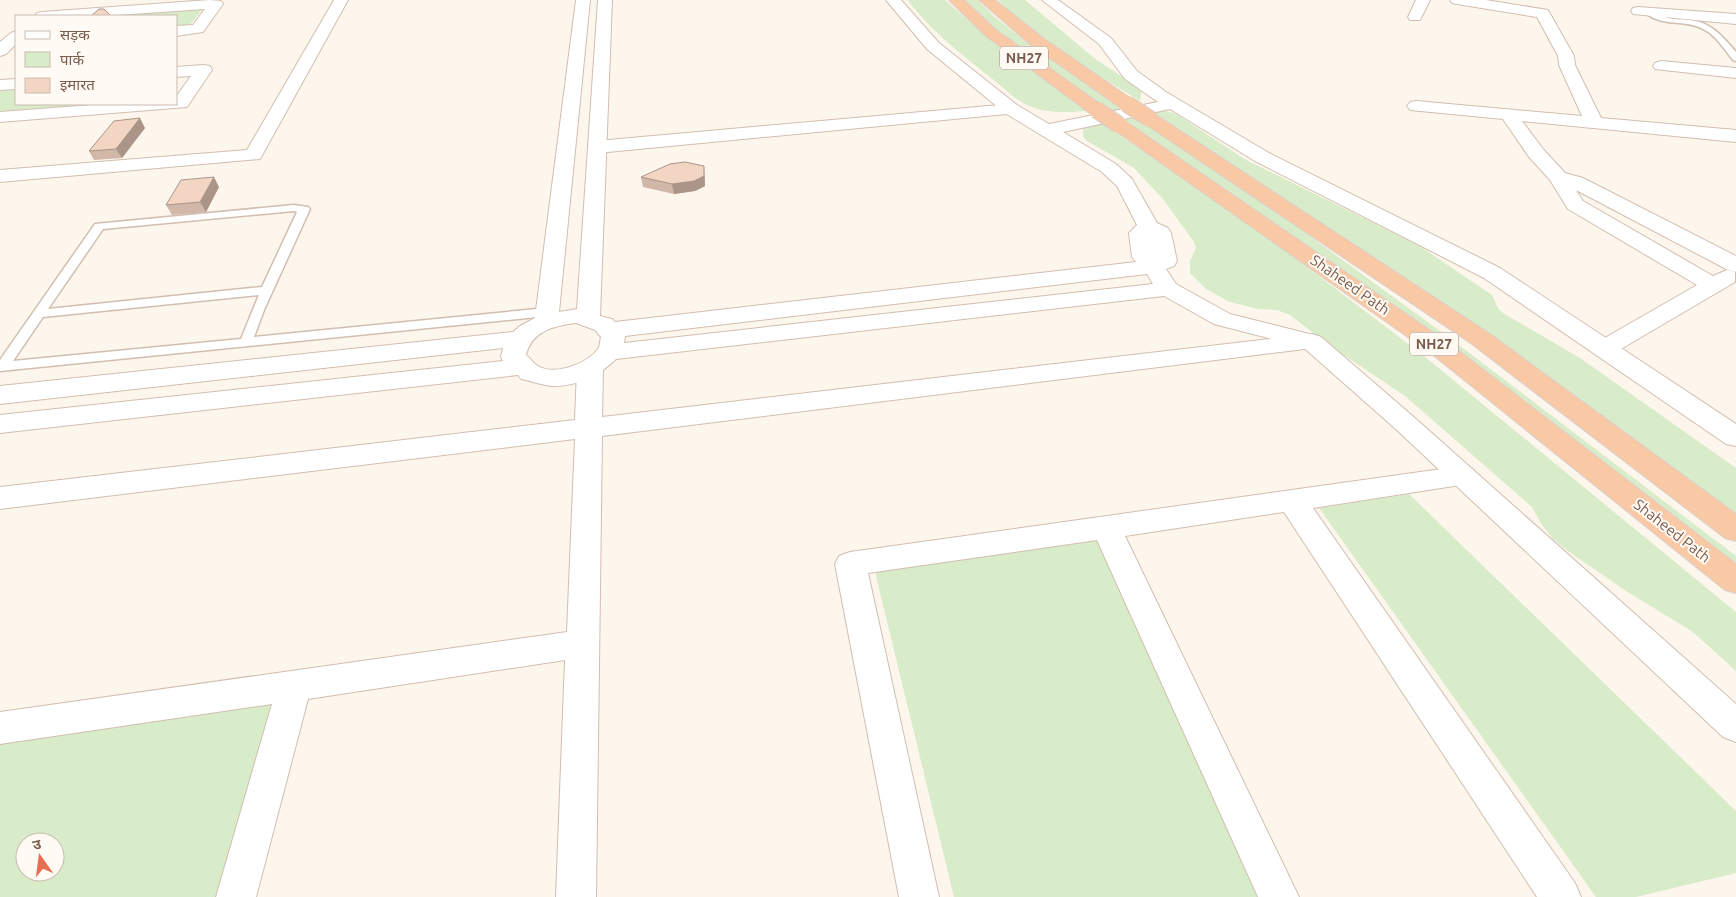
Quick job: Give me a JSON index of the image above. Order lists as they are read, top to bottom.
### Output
{
  "streets": {
    "highway": ["NH27", "Shaheed Path"]
  },
  "legend": ["सड़क", "पार्क", "इमारत"],
  "north": "top"
}
